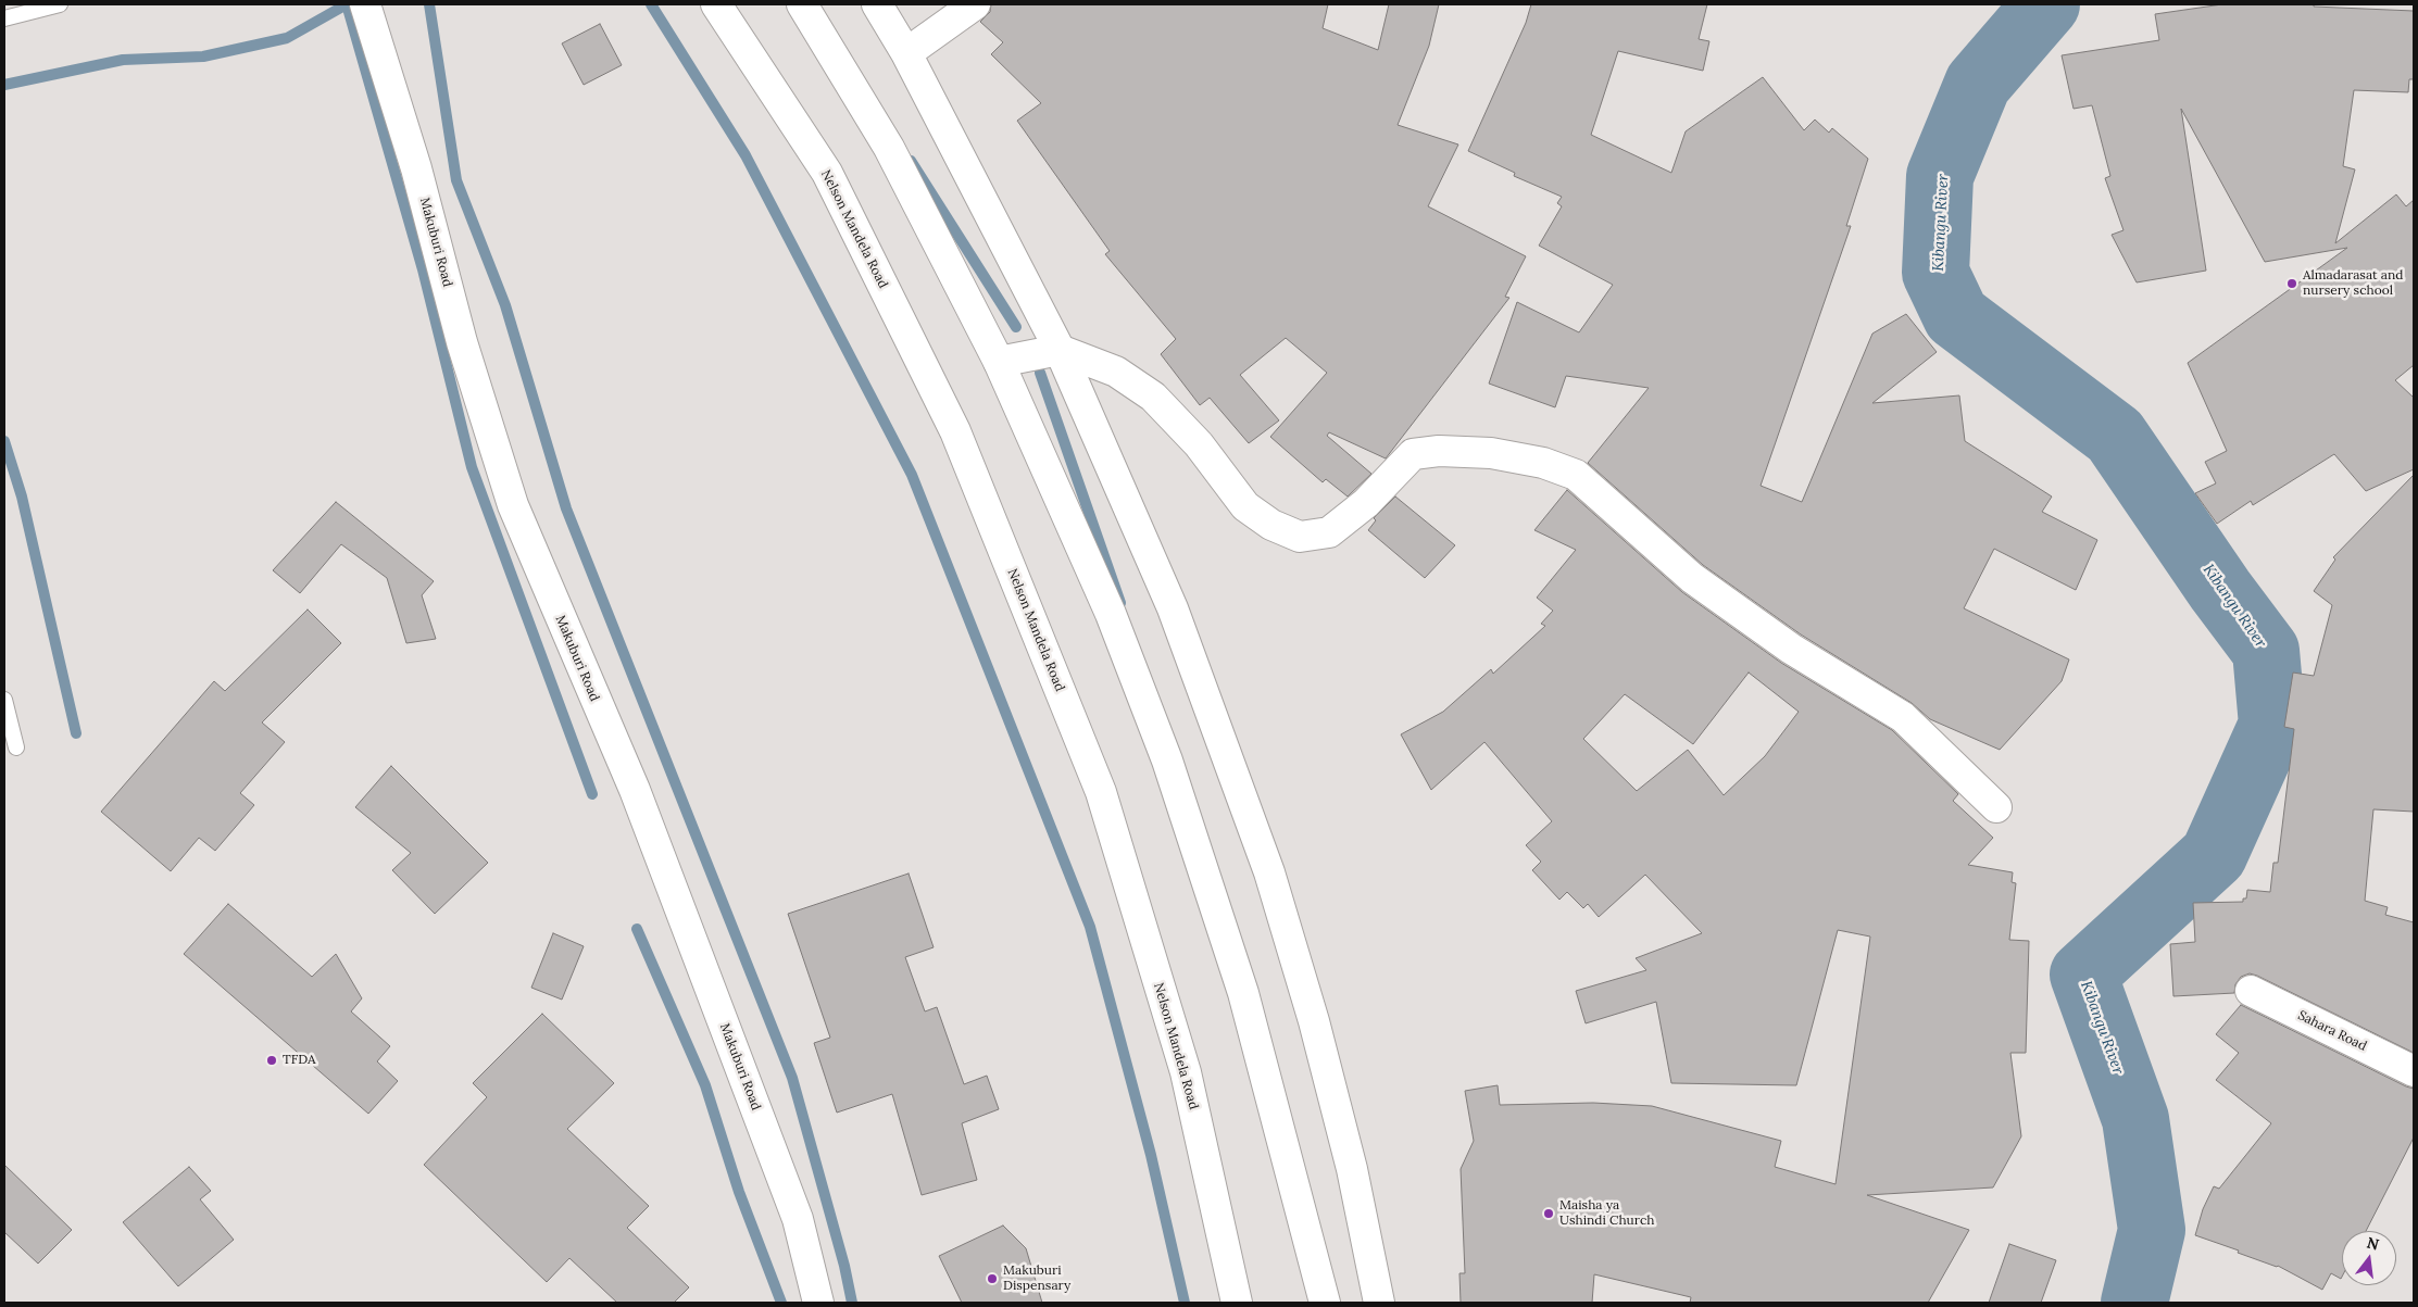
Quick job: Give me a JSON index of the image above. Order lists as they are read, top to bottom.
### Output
{
  "streets": {
    "street": ["Nelson Mandela Road", "Makuburi Road", "Sahara Road"]
  },
  "water": ["Kibangu River"],
  "places": [
    "Almadarasat and nursery school",
    "TFDA",
    "Maisha ya Ushindi Church",
    "Makuburi Dispensary"
  ],
  "north": "top"
}
